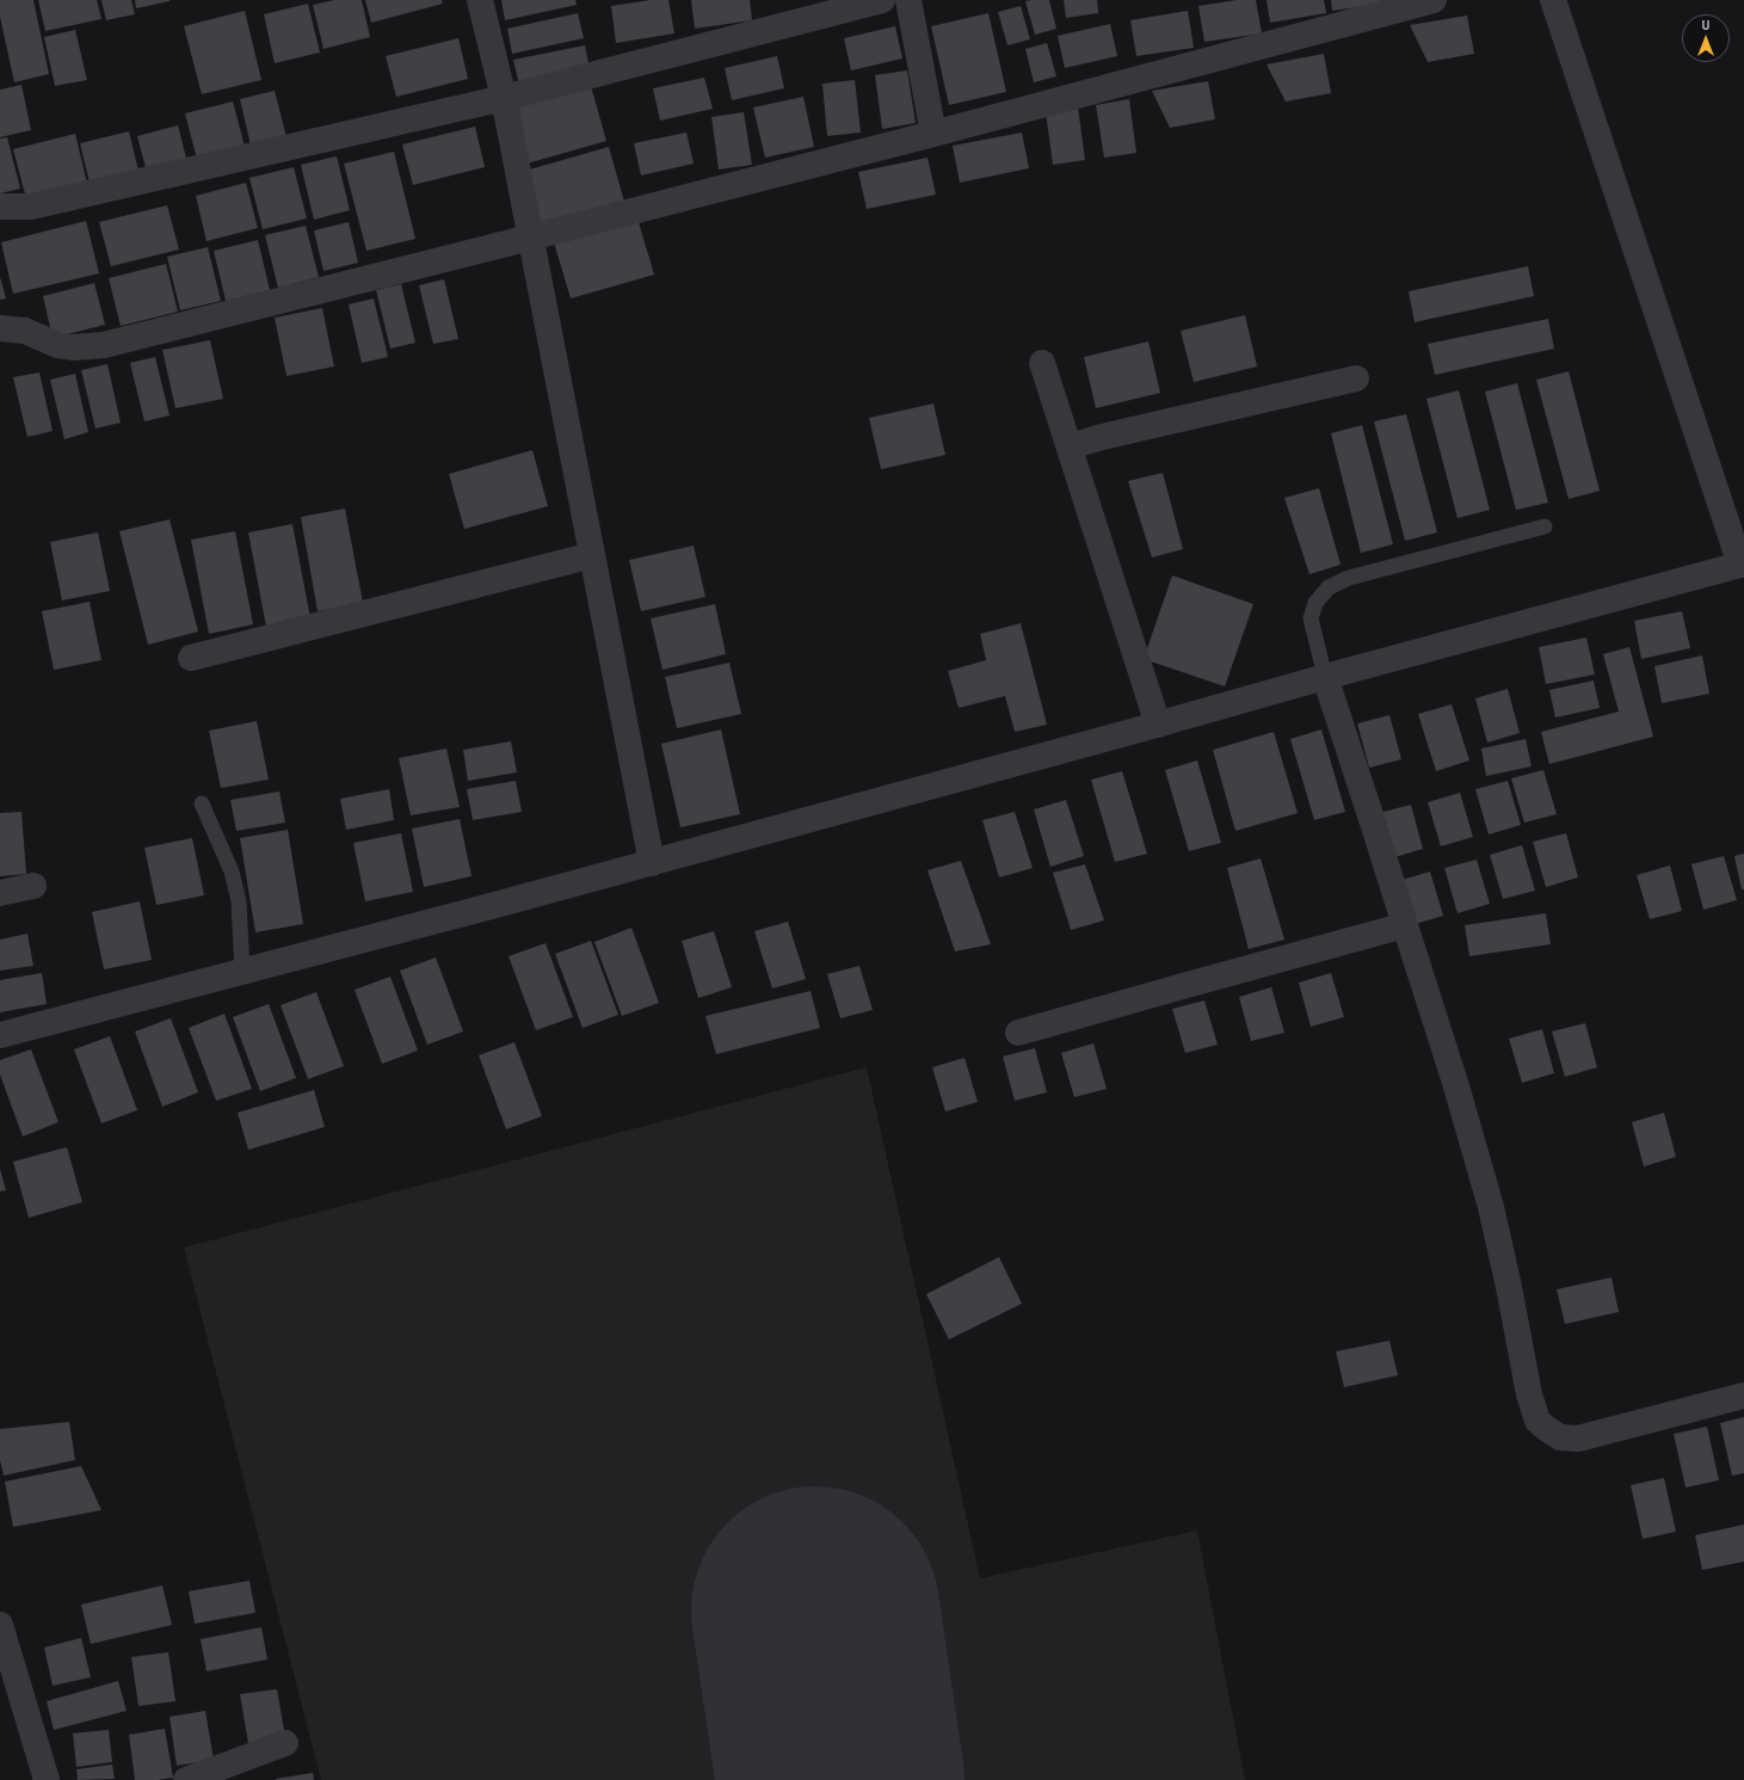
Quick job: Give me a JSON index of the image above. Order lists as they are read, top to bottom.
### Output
{
  "north": "top"
}
